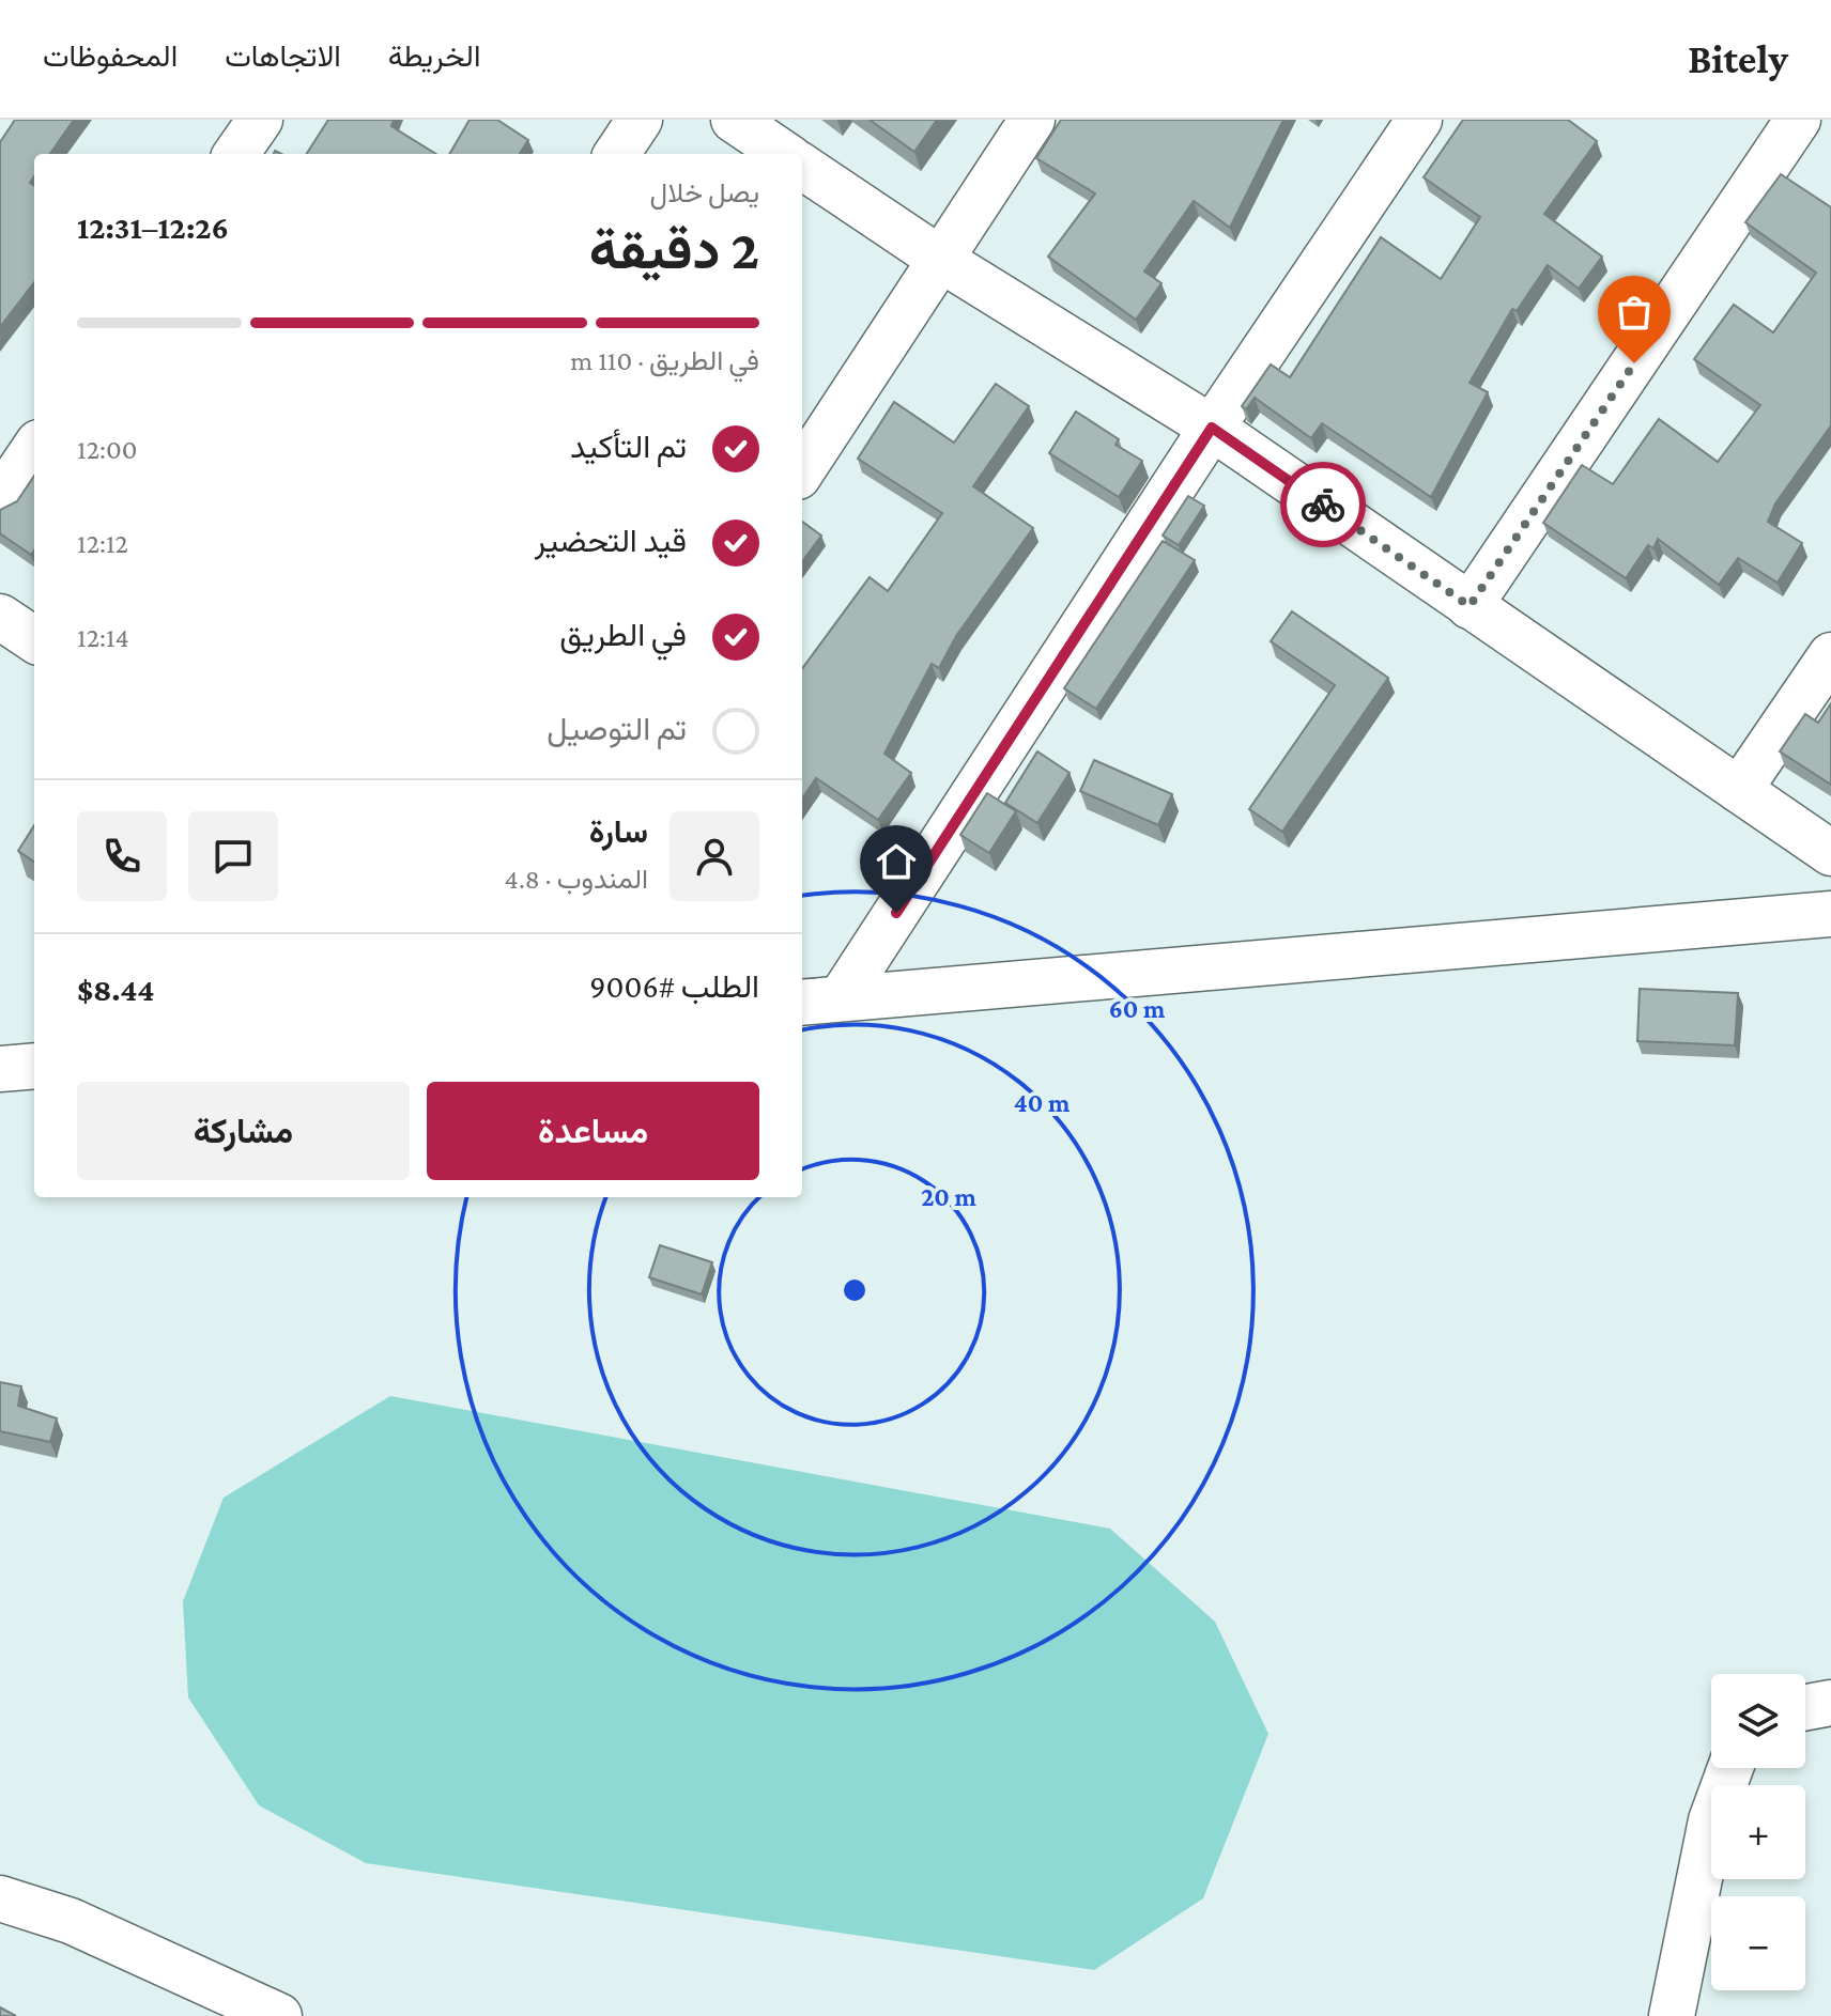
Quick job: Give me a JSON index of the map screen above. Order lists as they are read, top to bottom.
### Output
{
  "page": {
    "header": "Bitely",
    "nav": ["الخريطة", "الاتجاهات", "المحفوظات"],
    "heading": ["2 دقيقة", "يصل خلال", "12:26–12:31"],
    "panel": [
      "سارة",
      "المندوب · 4.8",
      "الطلب #9006",
      "$8.44"
    ],
    "bar": "في الطريق · 110 m",
    "list": [
      ["تم التأكيد", "12:00"],
      ["قيد التحضير", "12:12"],
      ["في الطريق", "12:14"],
      "تم التوصيل"
    ],
    "buttons": ["مساعدة", "مشاركة"],
    "map_buttons": ["+", "−"]
  },
  "rings": ["60 m", "40 m", "20 m"]
}
